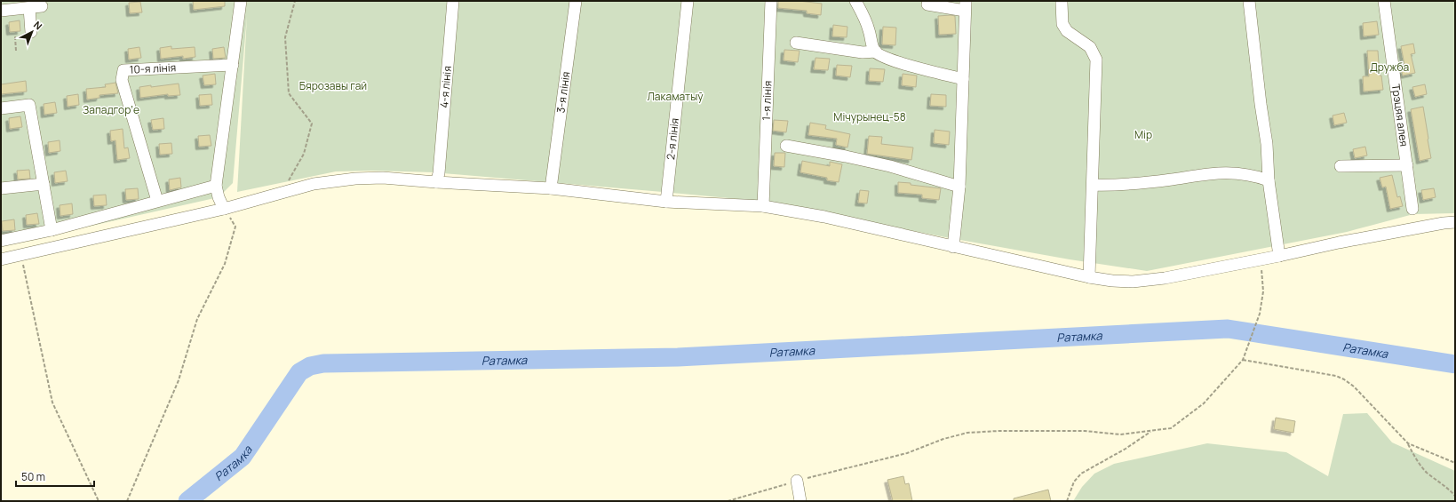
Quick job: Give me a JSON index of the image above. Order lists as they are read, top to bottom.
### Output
{
  "streets": {
    "street": [
      "10-я лінія",
      "4-я лінія",
      "3-я лінія",
      "1-я лінія",
      "Трэцяя алея",
      "2-я лінія"
    ]
  },
  "water": ["Ратамка"],
  "parks": [
    "Дружба",
    "Бярозавы гай",
    "Лакаматыў",
    "Западгорʼе",
    "Мічурынец-58",
    "Мір"
  ],
  "scale_bar": "50 m",
  "north": "top right"
}
